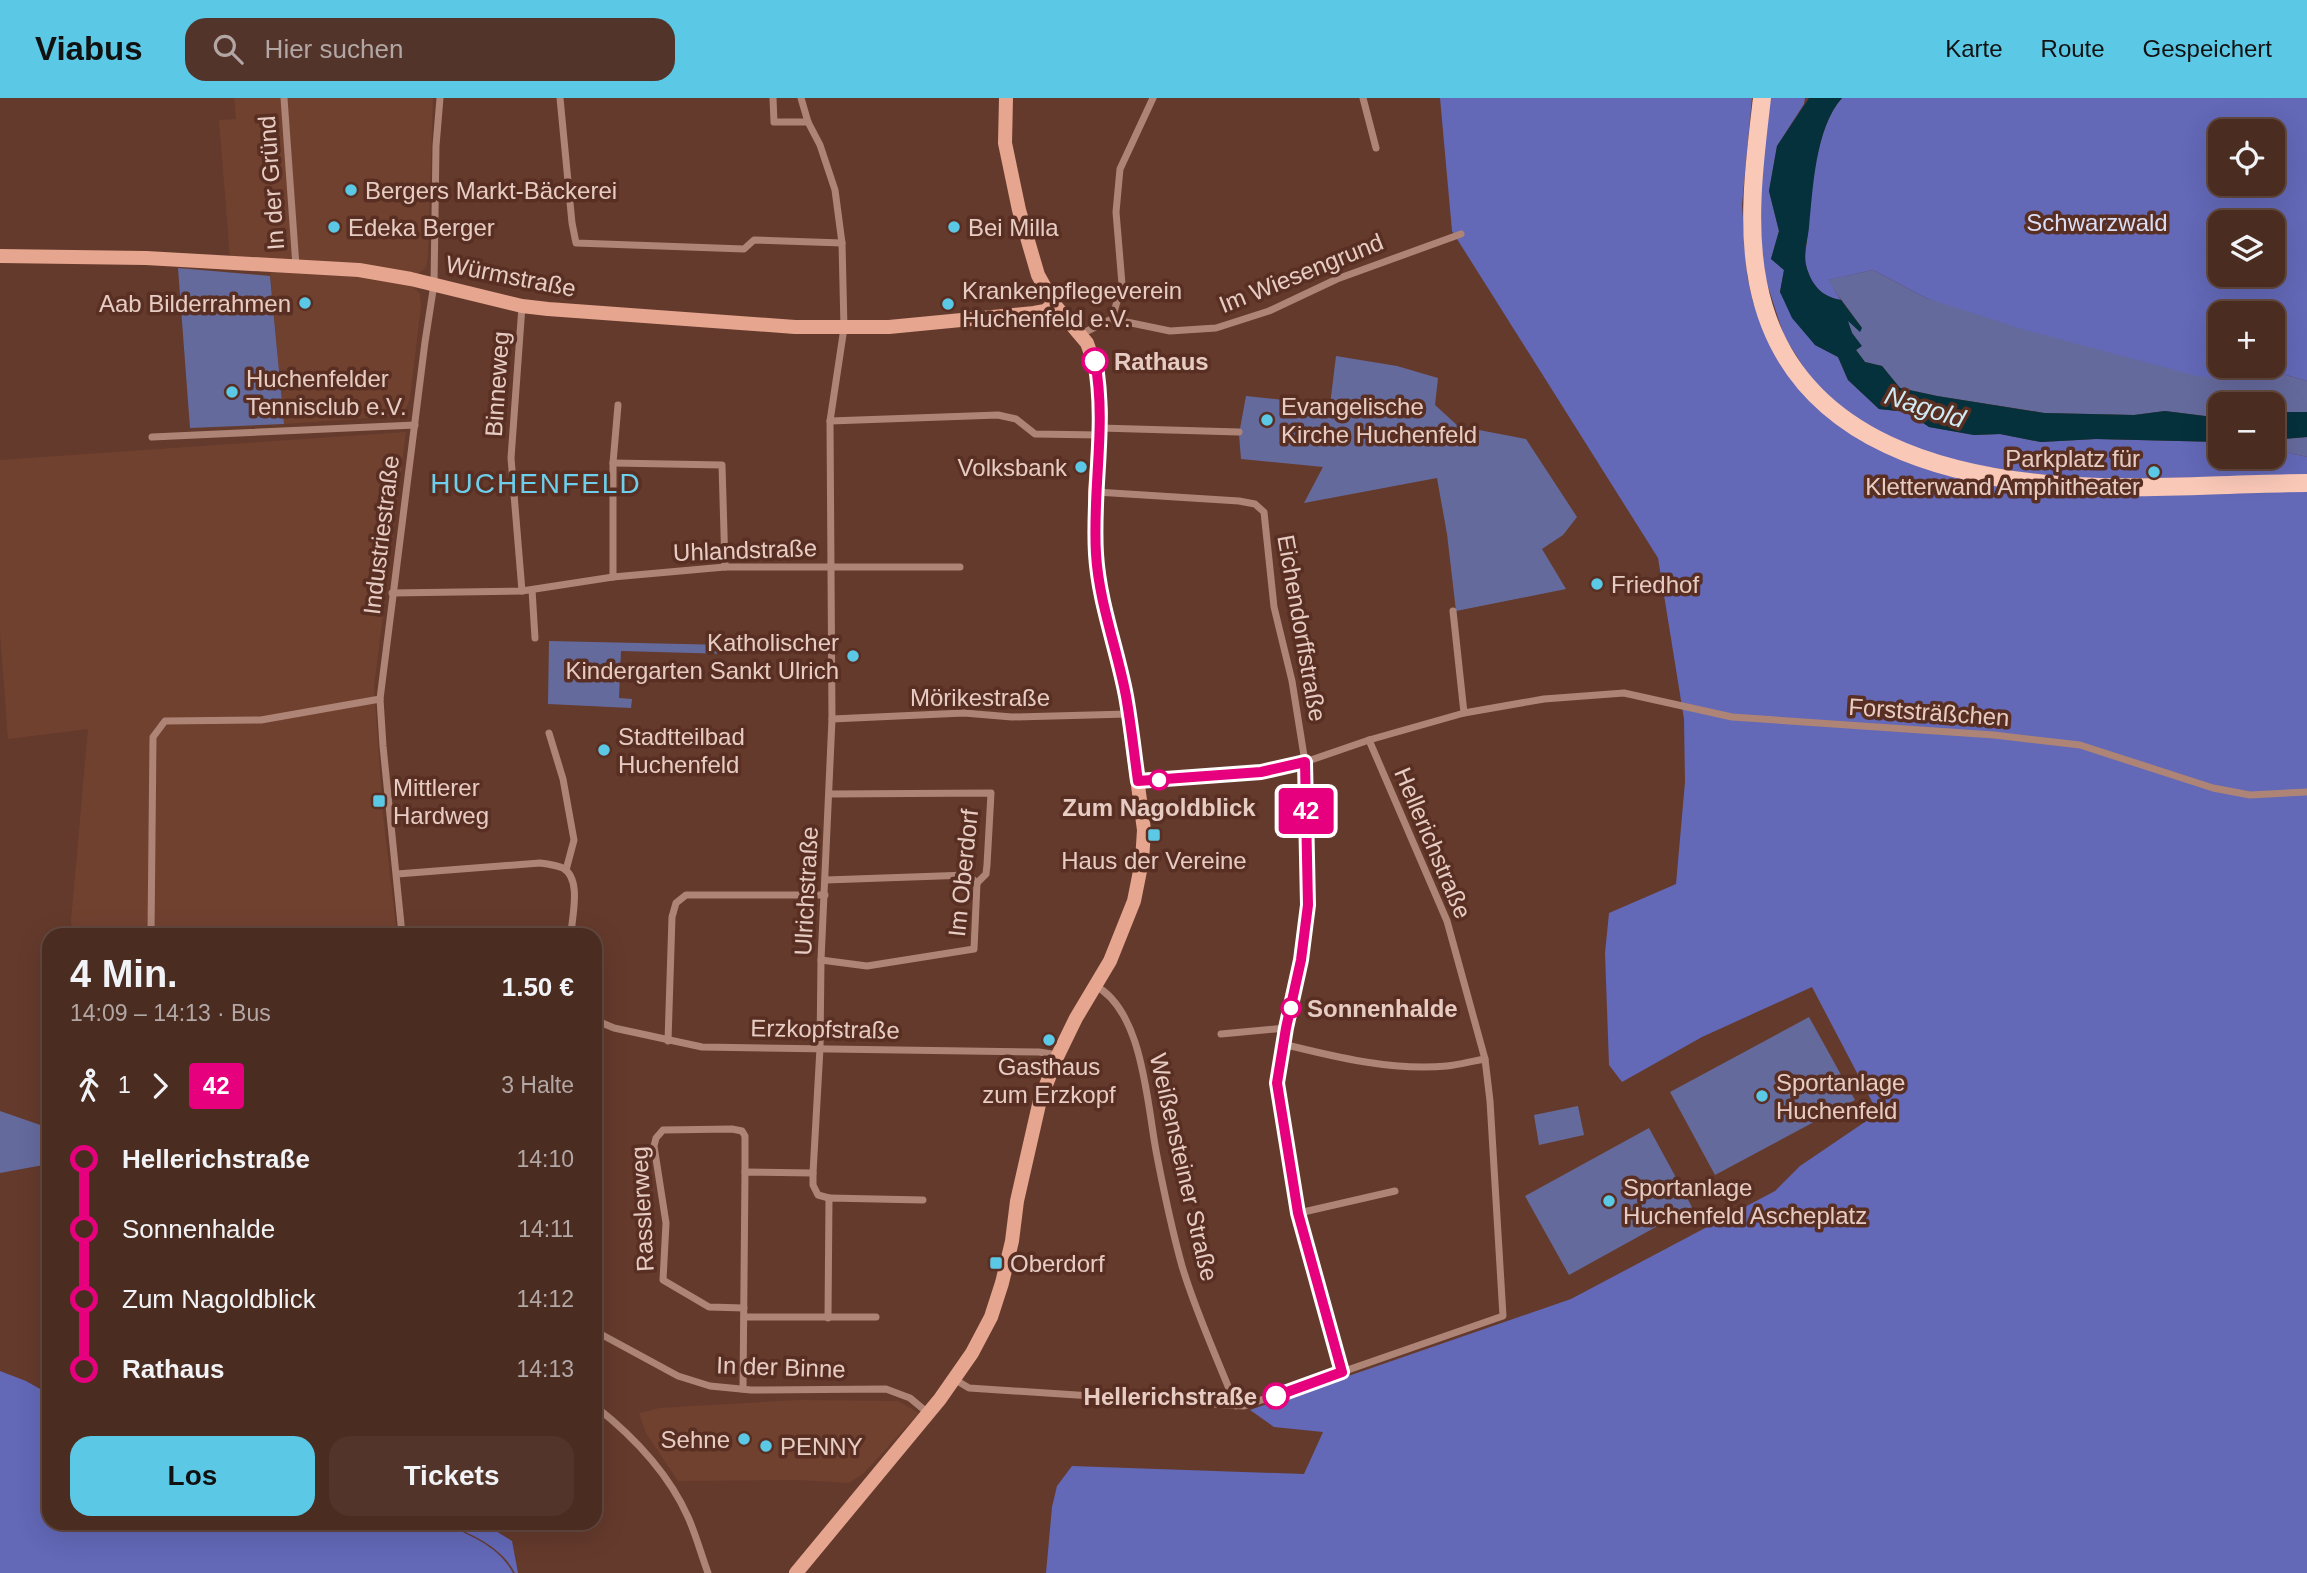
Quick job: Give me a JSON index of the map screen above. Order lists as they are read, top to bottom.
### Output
{
  "streets": {
    "main road": ["Würmstraße"],
    "street": [
      "In der Gründ",
      "Im Wiesengrund",
      "Binneweg",
      "Industriestraße",
      "Uhlandstraße",
      "Eichendorffstraße",
      "Mörikestraße",
      "Forststräßchen",
      "Hellerichstraße",
      "Im Oberdorf",
      "Ulrichstraße",
      "Erzkopfstraße",
      "Weißensteiner Straße",
      "Rasslerweg",
      "In der Binne"
    ]
  },
  "crossings": [
    ["In der Gründ", "Würmstraße"],
    ["Würmstraße", "Binneweg"],
    ["Würmstraße", "Industriestraße"],
    ["Würmstraße", "Ulrichstraße"],
    ["Binneweg", "Uhlandstraße"],
    ["Industriestraße", "Uhlandstraße"],
    ["Uhlandstraße", "Ulrichstraße"],
    ["Eichendorffstraße", "Hellerichstraße"],
    ["Mörikestraße", "Ulrichstraße"],
    ["Hellerichstraße", "Weißensteiner Straße"],
    ["Im Oberdorf", "Ulrichstraße"],
    ["Ulrichstraße", "Erzkopfstraße"]
  ],
  "districts": ["HUCHENFELD"],
  "water": ["Nagold"],
  "parks": ["Schwarzwald"],
  "places": {
    "other": [
      "Bergers Markt-Bäckerei",
      "Edeka Berger",
      "Bei Milla",
      "Aab Bilderrahmen",
      "Krankenpflegeverein Huchenfeld e.V.",
      "Rathaus",
      "Huchenfelder Tennisclub e.V.",
      "Evangelische Kirche Huchenfeld",
      "Volksbank",
      "Parkplatz für Kletterwand Amphitheater",
      "Friedhof",
      "Katholischer Kindergarten Sankt Ulrich",
      "Stadtteilbad Huchenfeld",
      "Zum Nagoldblick",
      "Sonnenhalde",
      "Gasthaus zum Erzkopf",
      "Sportanlage Huchenfeld",
      "Sportanlage Huchenfeld Ascheplatz",
      "Hellerichstraße",
      "Sehne",
      "PENNY"
    ],
    "transit": ["Mittlerer Hardweg", "Haus der Vereine", "Oberdorf"]
  },
  "lines": ["bus line 42"],
  "page": {
    "header": "Viabus",
    "search": "Hier suchen",
    "nav": ["Karte", "Route", "Gespeichert"],
    "on_map": "42",
    "map_buttons": ["+", "−"],
    "heading": ["4 Min.", "14:09 – 14:13 · Bus", "1.50 €"],
    "legs": ["1", "42", "3 Halte"],
    "list": [
      {
        "name": "Hellerichstraße",
        "value": "14:10"
      },
      {
        "name": "Sonnenhalde",
        "value": "14:11"
      },
      {
        "name": "Zum Nagoldblick",
        "value": "14:12"
      },
      {
        "name": "Rathaus",
        "value": "14:13"
      }
    ],
    "buttons": ["Los", "Tickets"]
  }
}
